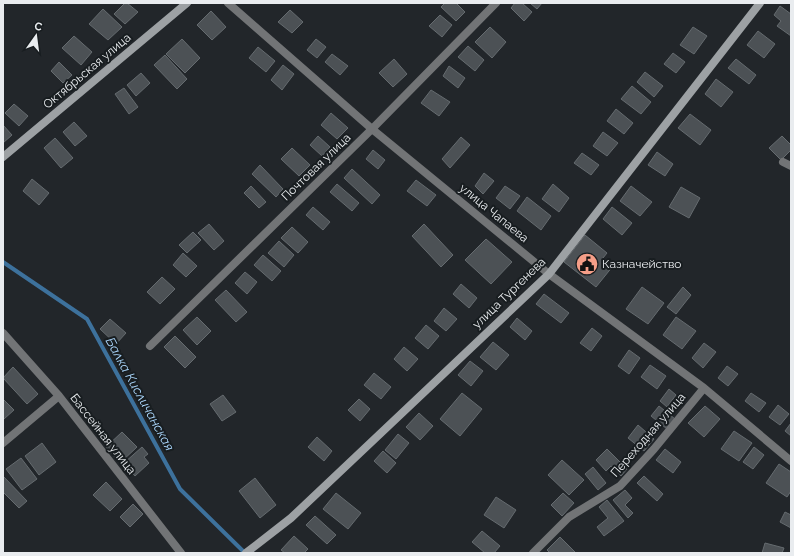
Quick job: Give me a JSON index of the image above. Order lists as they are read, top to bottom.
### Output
{
  "streets": {
    "main road": ["Октябрьская улица", "улица Тургенева"],
    "street": [
      "Почтовая улица",
      "улица Чапаева",
      "Бассейная улица",
      "Переходная улица"
    ]
  },
  "crossings": [
    ["Почтовая улица", "улица Чапаева"],
    ["улица Чапаева", "улица Тургенева"],
    ["улица Чапаева", "Переходная улица"]
  ],
  "water": ["Балка Кисличанская"],
  "places": {
    "public building": ["Казначейство"]
  },
  "north": "top"
}
